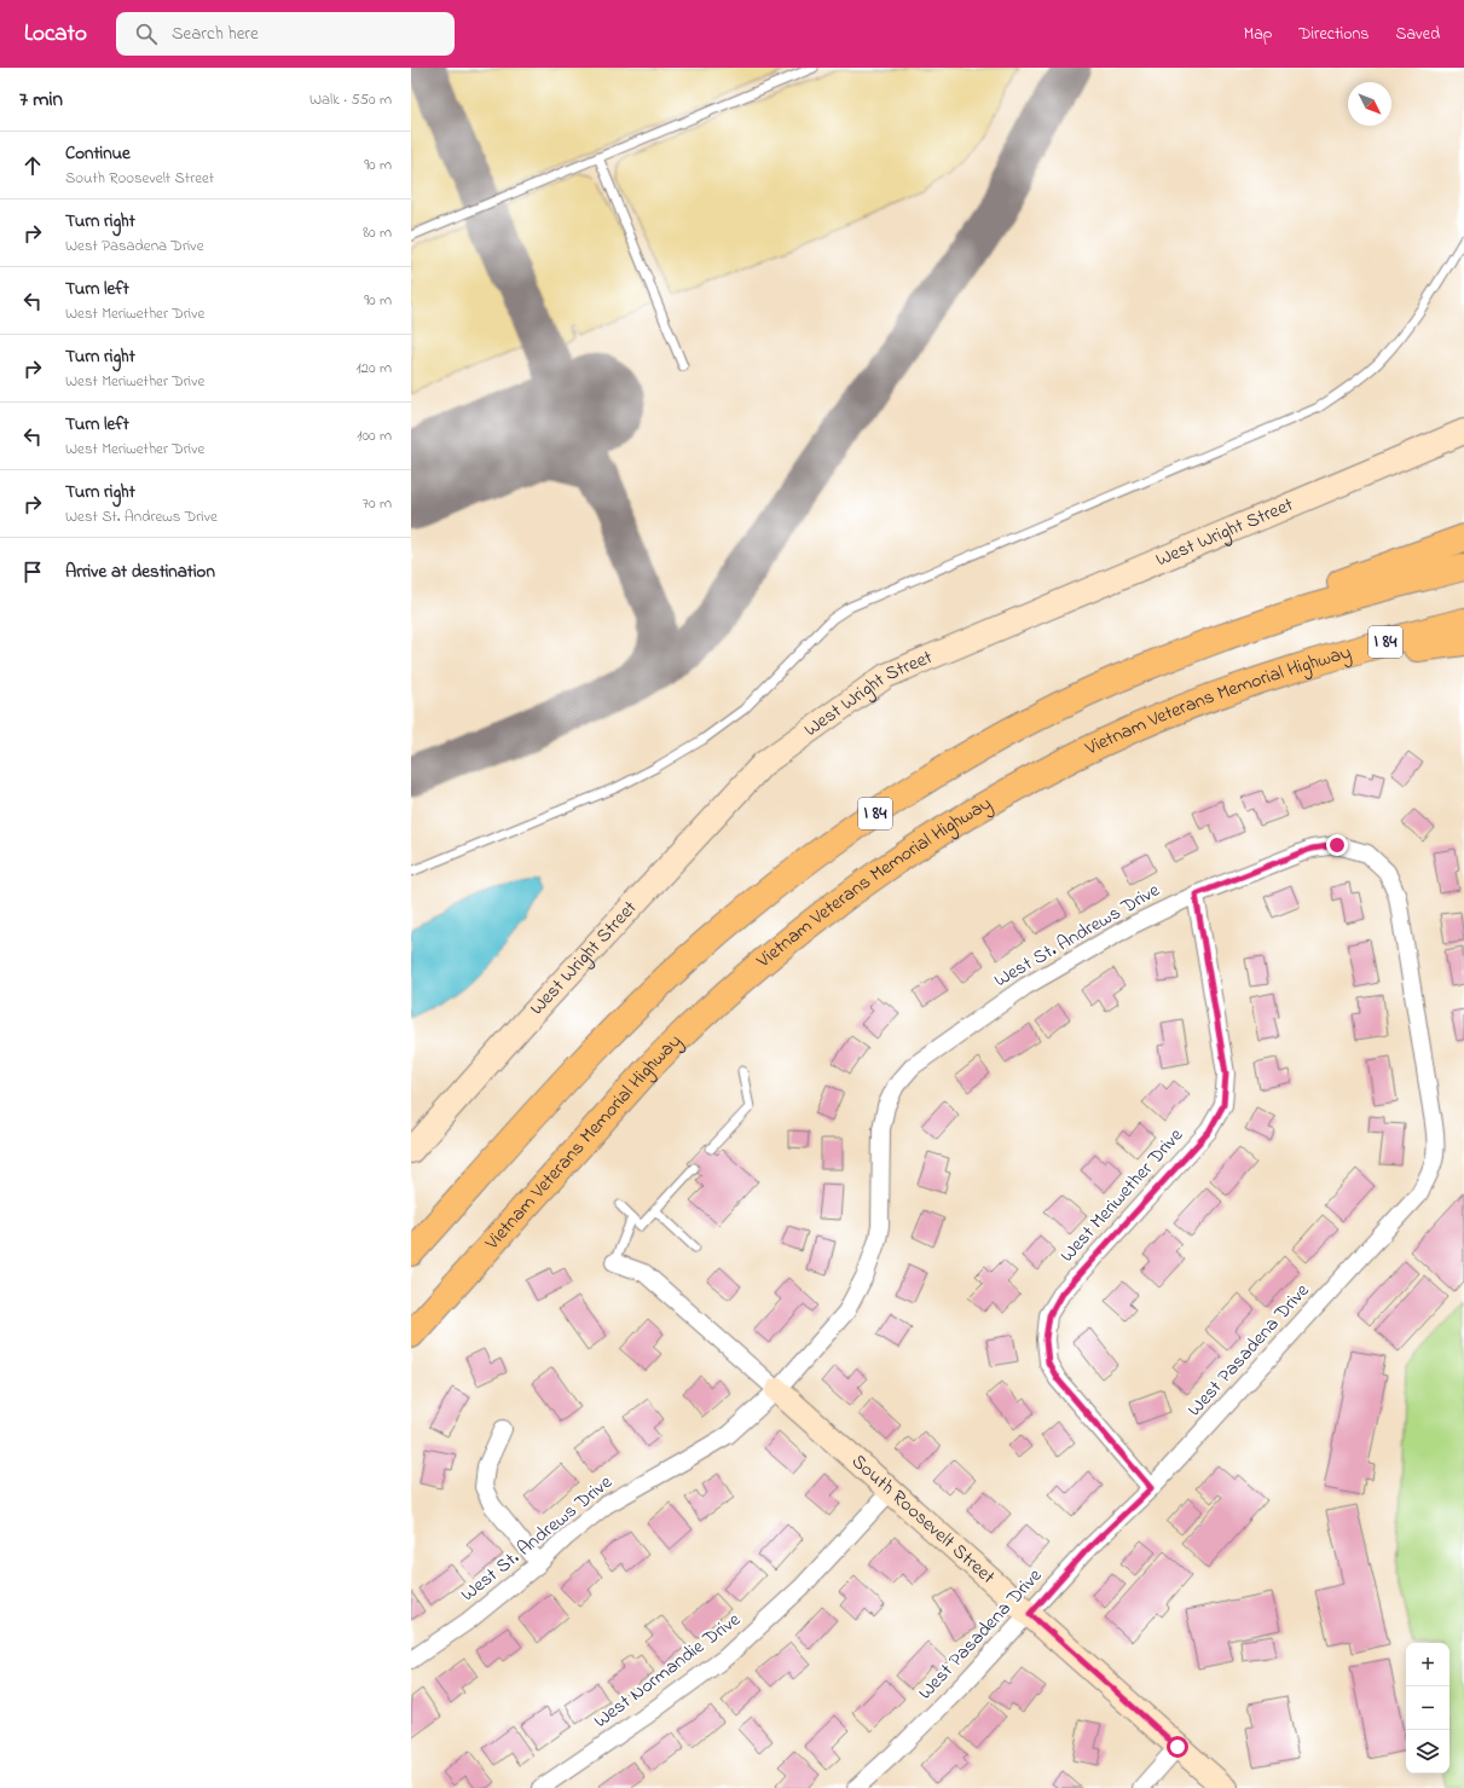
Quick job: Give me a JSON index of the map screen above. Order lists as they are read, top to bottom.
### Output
{
  "streets": {
    "highway": ["I 84", "Vietnam Veterans Memorial Highway"],
    "street": [
      "West Wright Street",
      "West St. Andrews Drive",
      "West Meriwether Drive",
      "West Pasadena Drive",
      "South Roosevelt Street",
      "West Normandie Drive"
    ]
  },
  "crossings": [
    ["West St. Andrews Drive", "West Meriwether Drive"],
    ["West St. Andrews Drive", "West Pasadena Drive"],
    ["West St. Andrews Drive", "South Roosevelt Street"],
    ["West Meriwether Drive", "West Pasadena Drive"],
    ["West Pasadena Drive", "South Roosevelt Street"],
    ["South Roosevelt Street", "West Normandie Drive"]
  ],
  "north": "bottom right",
  "page": {
    "header": "Locato",
    "search": "Search here",
    "nav": ["Map", "Directions", "Saved"],
    "heading": ["7 min", "Walk · 550 m"],
    "list": [
      ["Continue", "South Roosevelt Street", "90 m"],
      ["Turn right", "West Pasadena Drive", "80 m"],
      ["Turn left", "West Meriwether Drive", "90 m"],
      ["Turn right", "West Meriwether Drive", "120 m"],
      ["Turn left", "West Meriwether Drive", "100 m"],
      ["Turn right", "West St. Andrews Drive", "70 m"],
      "Arrive at destination"
    ],
    "map_buttons": ["+", "−"]
  }
}
